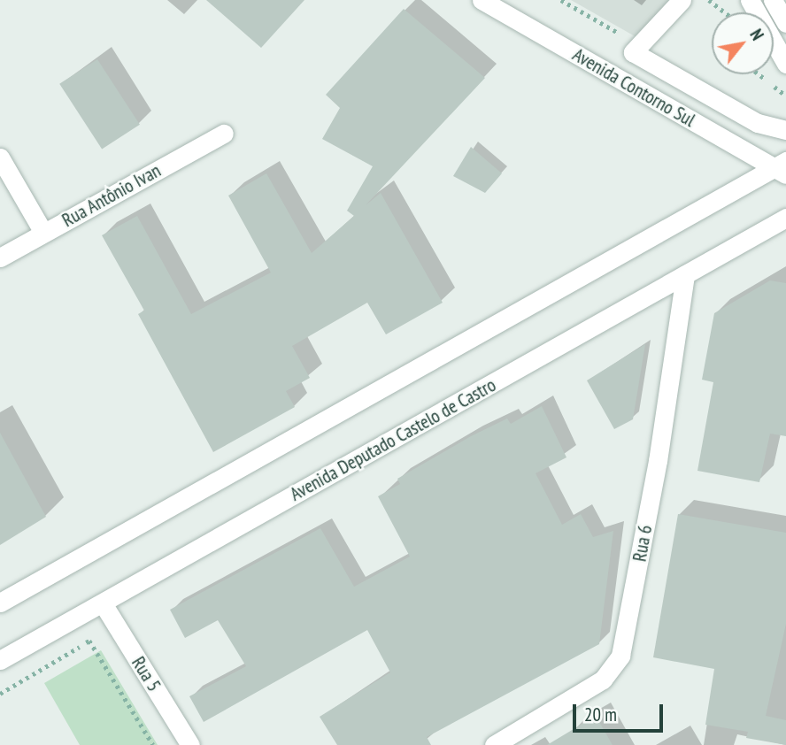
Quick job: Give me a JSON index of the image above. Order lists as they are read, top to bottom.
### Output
{
  "streets": {
    "main road": [
      "Avenida Contorno Sul",
      "Rua Antônio Ivan",
      "Avenida Deputado Castelo de Castro",
      "Rua 6",
      "Rua 5"
    ]
  },
  "crossings": [
    ["Avenida Deputado Castelo de Castro", "Rua 6"],
    ["Avenida Deputado Castelo de Castro", "Rua 5"]
  ],
  "scale_bar": "20 m",
  "north": "top right"
}
